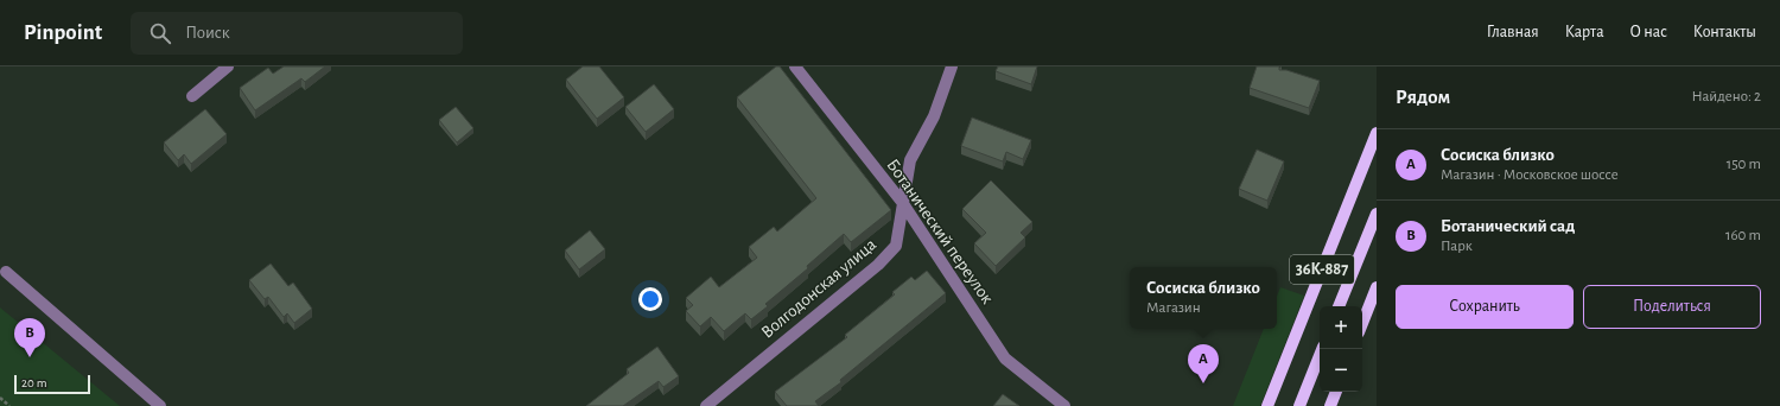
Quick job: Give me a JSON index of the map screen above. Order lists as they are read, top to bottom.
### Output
{
  "streets": {
    "main road": ["36К-887"],
    "street": ["Ботанический переулок", "Волгодонская улица"]
  },
  "crossings": [
    ["Ботанический переулок", "Волгодонская улица"]
  ],
  "scale_bar": "20 m",
  "page": {
    "header": "Pinpoint",
    "search": "Поиск",
    "nav": [
      "Главная",
      "Карта",
      "О нас",
      "Контакты"
    ],
    "heading": ["Рядом", "Найдено: 2"],
    "list": [
      {
        "mark": "A",
        "name": "Сосиска близко",
        "note": "Магазин · Московское шоссе",
        "value": "150 m"
      },
      {
        "mark": "B",
        "name": "Ботанический сад",
        "note": "Парк",
        "value": "160 m"
      }
    ],
    "popup": ["Сосиска близко", "Магазин"],
    "buttons": ["Сохранить", "Поделиться"],
    "map_buttons": ["+", "−"],
    "pins": ["B", "A"],
    "scale": "20 m"
  }
}
